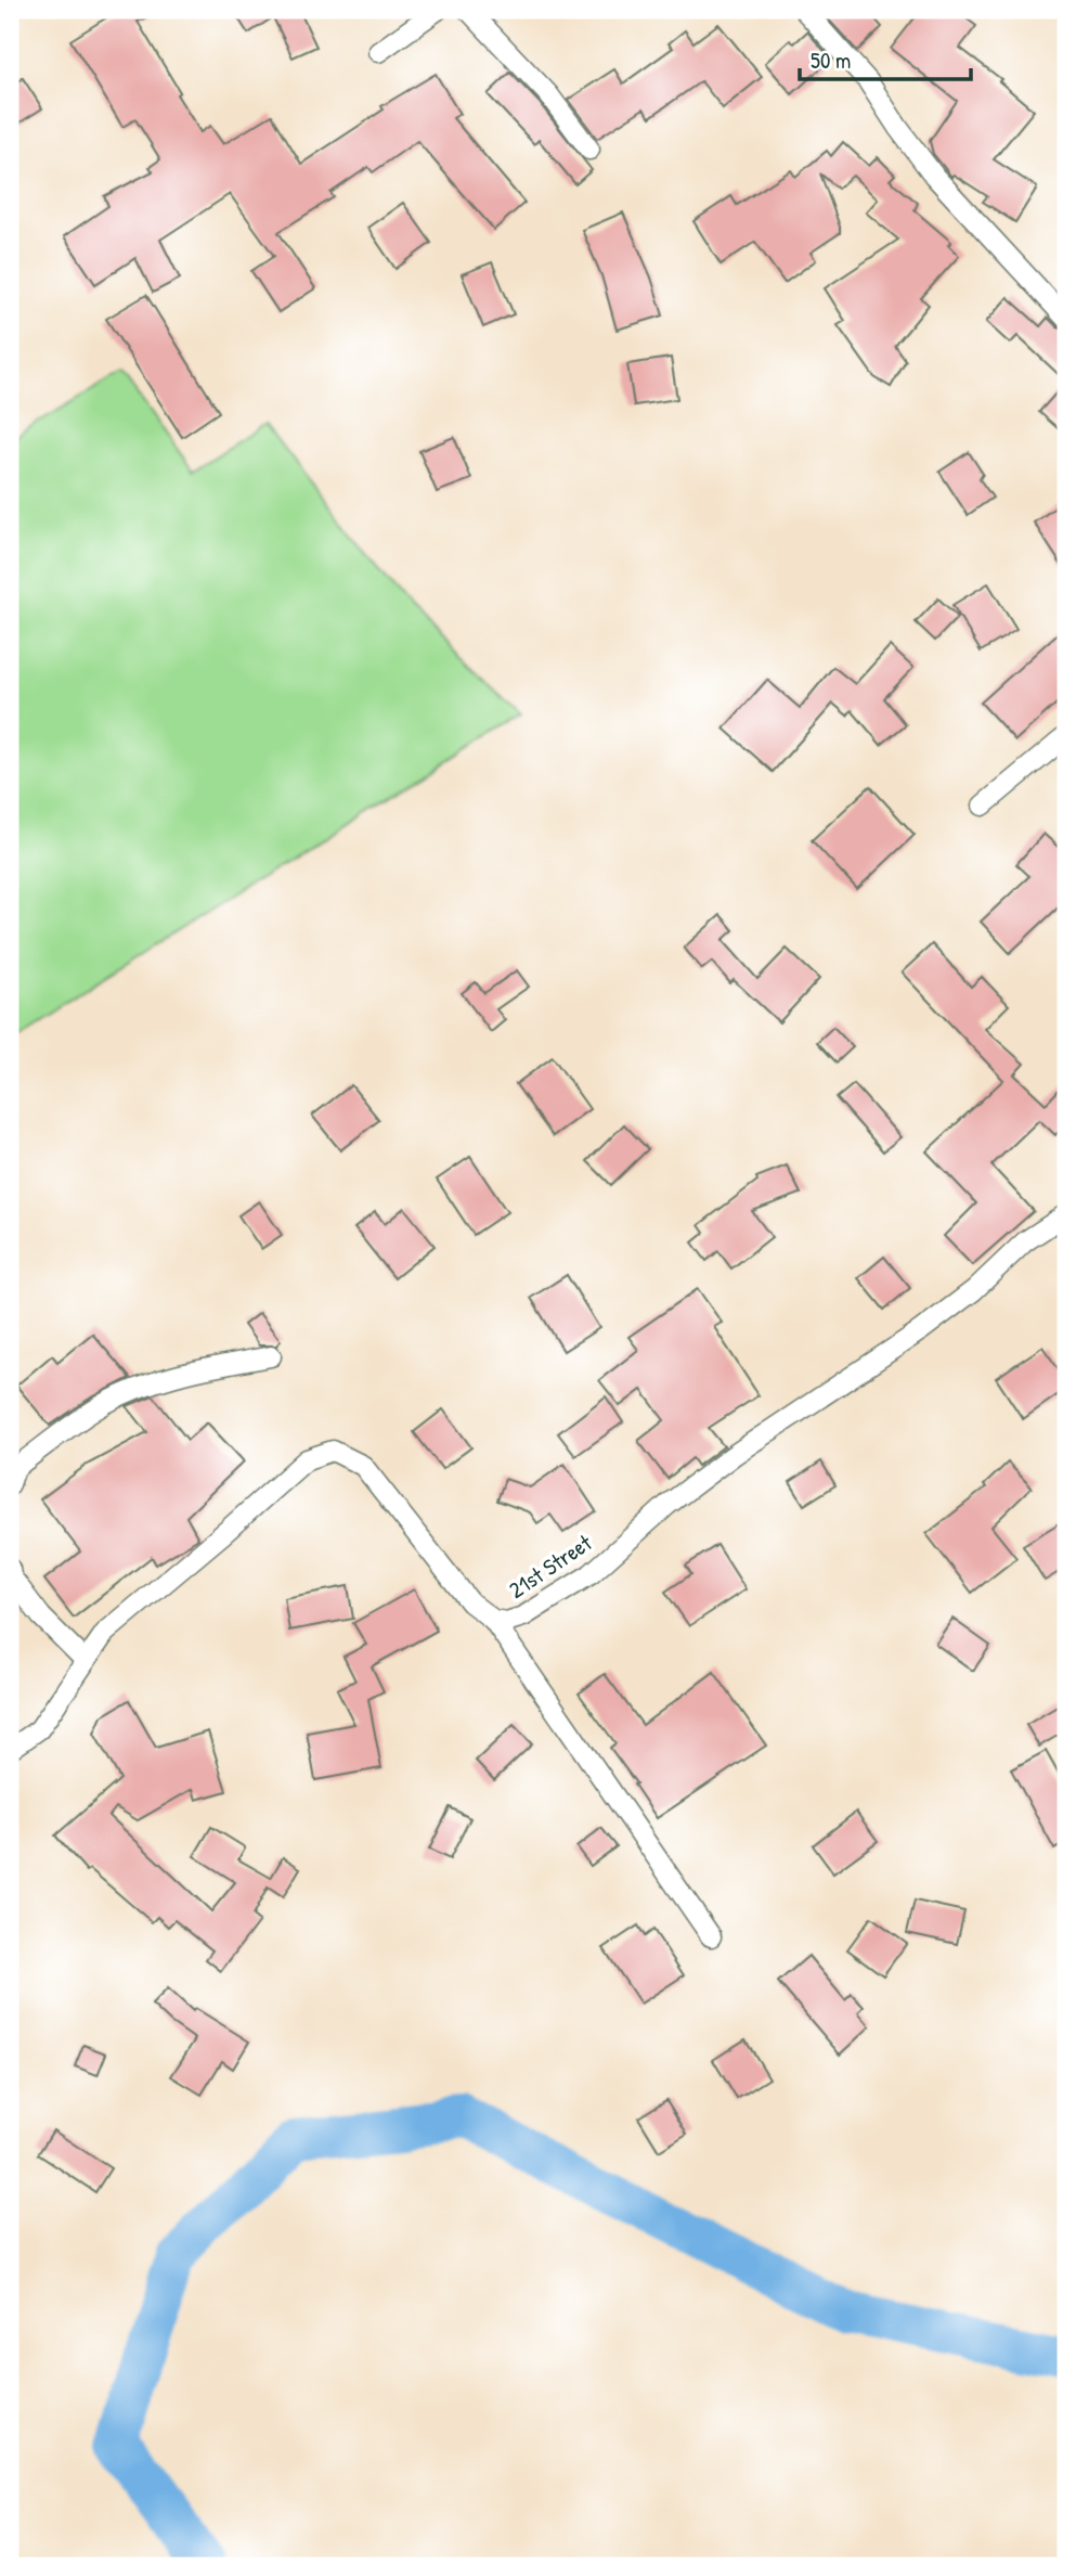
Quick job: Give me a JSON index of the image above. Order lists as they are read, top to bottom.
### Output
{
  "streets": {
    "street": ["21st Street"]
  },
  "scale_bar": "50 m"
}
